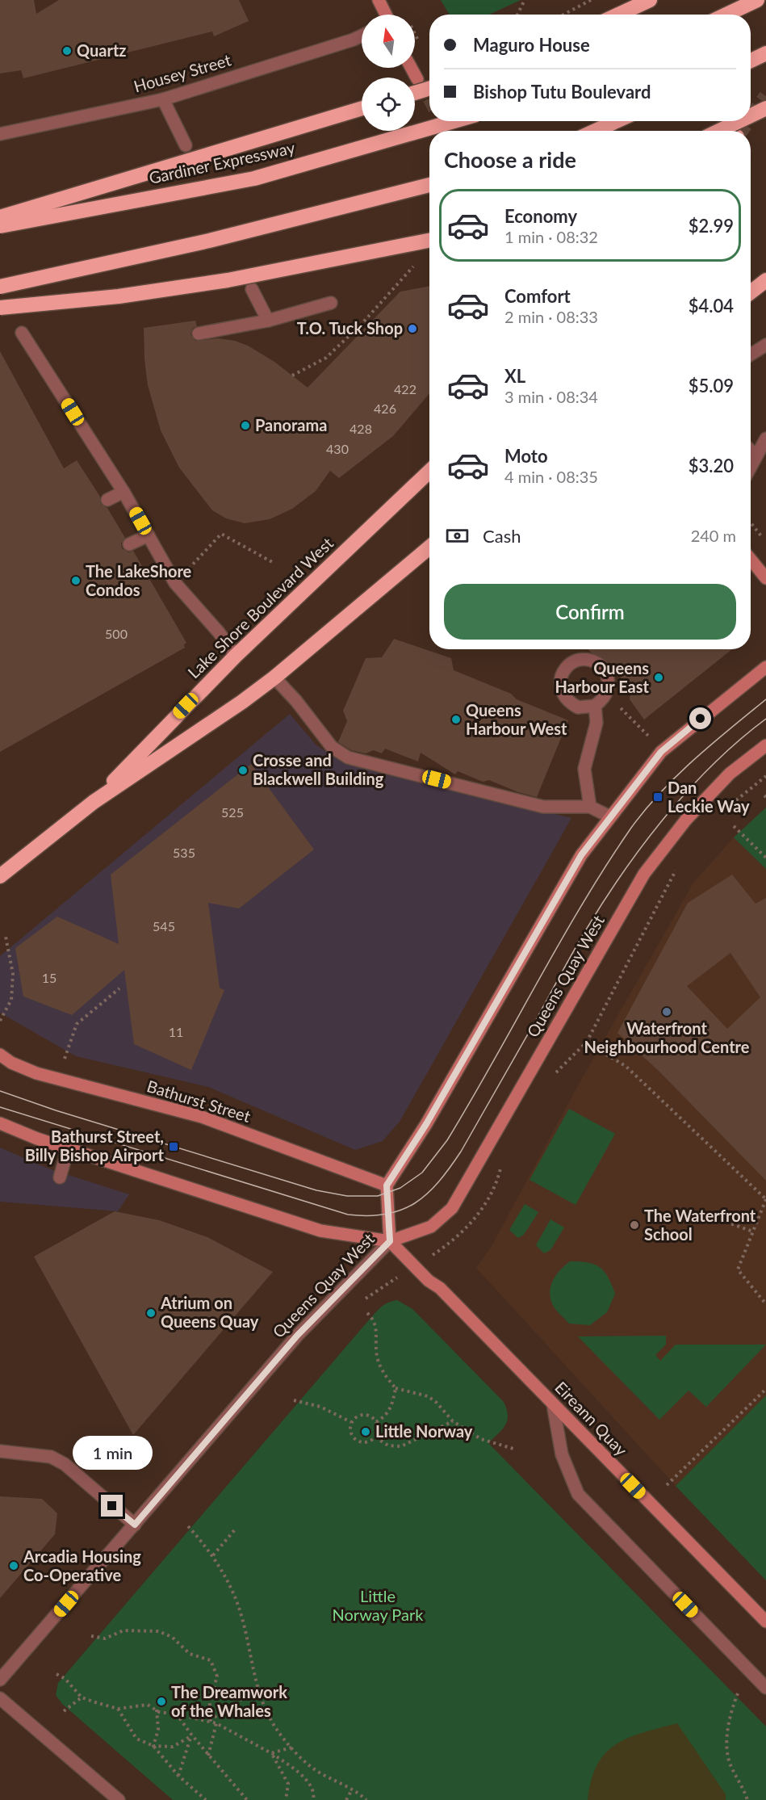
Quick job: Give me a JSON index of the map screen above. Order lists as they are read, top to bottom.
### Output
{
  "streets": {
    "highway": ["Gardiner Expressway", "Lake Shore Boulevard West"],
    "street": [
      "Housey Street",
      "Queens Quay West",
      "Bathurst Street",
      "Eireann Quay"
    ]
  },
  "crossings": [
    ["Queens Quay West", "Eireann Quay"]
  ],
  "parks": ["Little Norway Park"],
  "places": {
    "other": [
      "Quartz",
      "T.O. Tuck Shop",
      "Panorama",
      "The LakeShore Condos",
      "Queens Harbour East",
      "Queens Harbour West",
      "Crosse and Blackwell Building",
      "Waterfront Neighbourhood Centre",
      "The Waterfront School",
      "Atrium on Queens Quay",
      "Little Norway",
      "Arcadia Housing Co-Operative",
      "The Dreamwork of the Whales"
    ],
    "transit": ["Dan Leckie Way", "Bathurst Street, Billy Bishop Airport"]
  },
  "house_numbers": [
    "422",
    "426",
    "428",
    "430",
    "500",
    "525",
    "535",
    "545",
    "15",
    "11"
  ],
  "north": "top",
  "page": {
    "banner": ["Maguro House", "Bishop Tutu Boulevard"],
    "heading": "Choose a ride",
    "list": [
      {
        "name": "Economy",
        "note": "1 min · 08:32",
        "value": "$2.99"
      },
      {
        "name": "Comfort",
        "note": "2 min · 08:33",
        "value": "$4.04"
      },
      {
        "name": "XL",
        "note": "3 min · 08:34",
        "value": "$5.09"
      },
      {
        "name": "Moto",
        "note": "4 min · 08:35",
        "value": "$3.20"
      }
    ],
    "pay": ["Cash", "240 m"],
    "buttons": "Confirm",
    "bubble": "1 min"
  }
}
